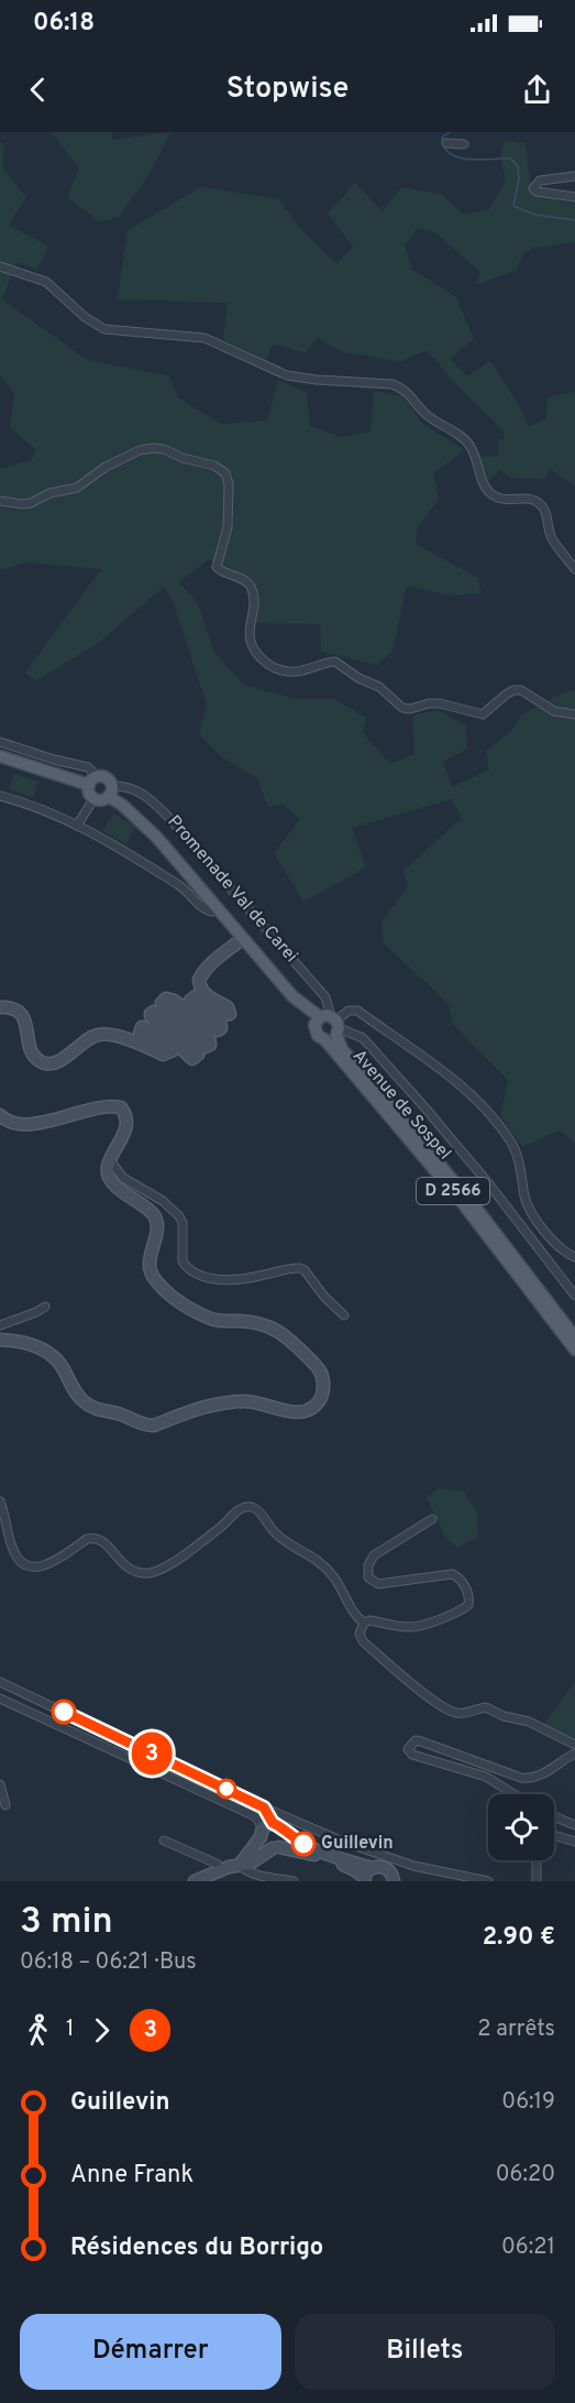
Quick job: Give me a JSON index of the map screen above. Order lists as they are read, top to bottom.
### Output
{
  "streets": {
    "main road": ["Avenue de Sospel", "D 2566"],
    "street": ["Promenade Val de Carei"]
  },
  "crossings": [
    ["Promenade Val de Carei", "Avenue de Sospel"]
  ],
  "places": ["Guillevin"],
  "lines": ["bus line 3"],
  "page": {
    "status": "06:18",
    "header": "Stopwise",
    "on_map": "3",
    "heading": ["3 min", "06:18 – 06:21 · Bus", "2.90 €"],
    "legs": ["1", "3", "2 arrêts"],
    "list": [
      {
        "name": "Guillevin",
        "value": "06:19"
      },
      {
        "name": "Anne Frank",
        "value": "06:20"
      },
      {
        "name": "Résidences du Borrigo",
        "value": "06:21"
      }
    ],
    "buttons": ["Démarrer", "Billets"]
  }
}
